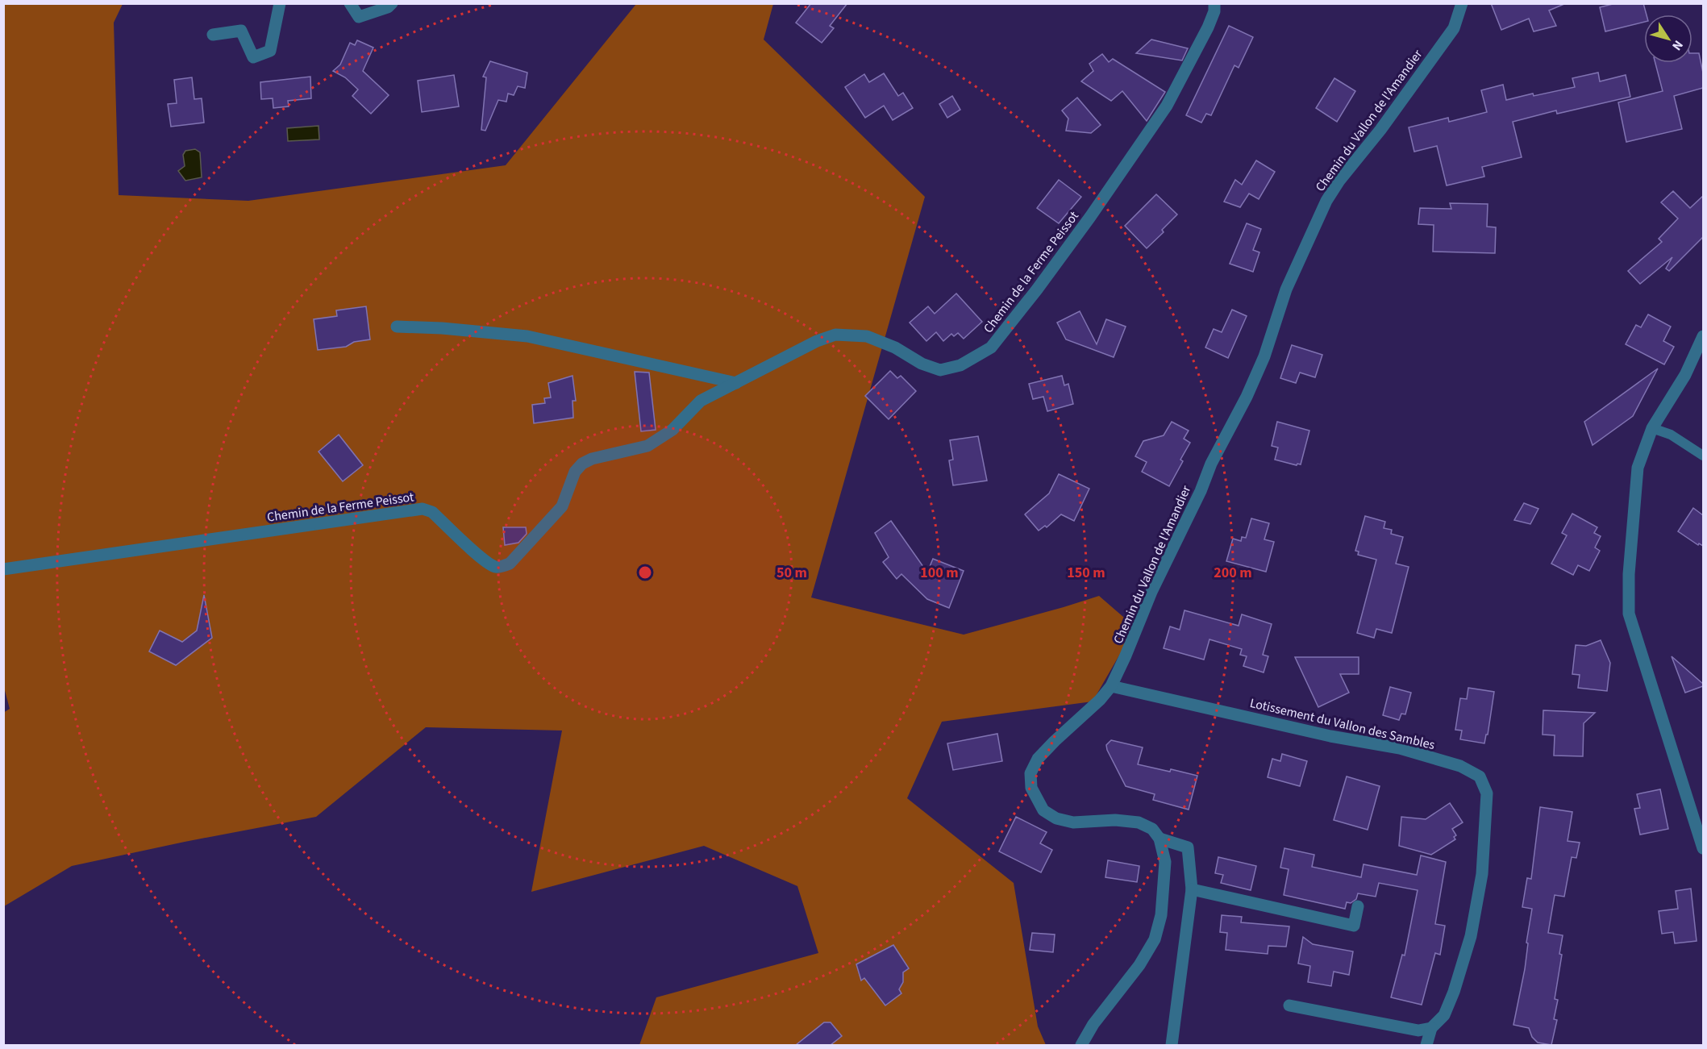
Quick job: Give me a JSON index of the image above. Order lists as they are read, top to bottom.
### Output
{
  "streets": {
    "street": ["Chemin du Vallon de l'Amandier", "Chemin de la Ferme Peissot", "Lotissement du Vallon des Sambles"]
  },
  "crossings": [
    ["Chemin du Vallon de l'Amandier", "Lotissement du Vallon des Sambles"]
  ],
  "north": "bottom right",
  "rings": [
    "50 m",
    "100 m",
    "150 m",
    "200 m"
  ]
}
